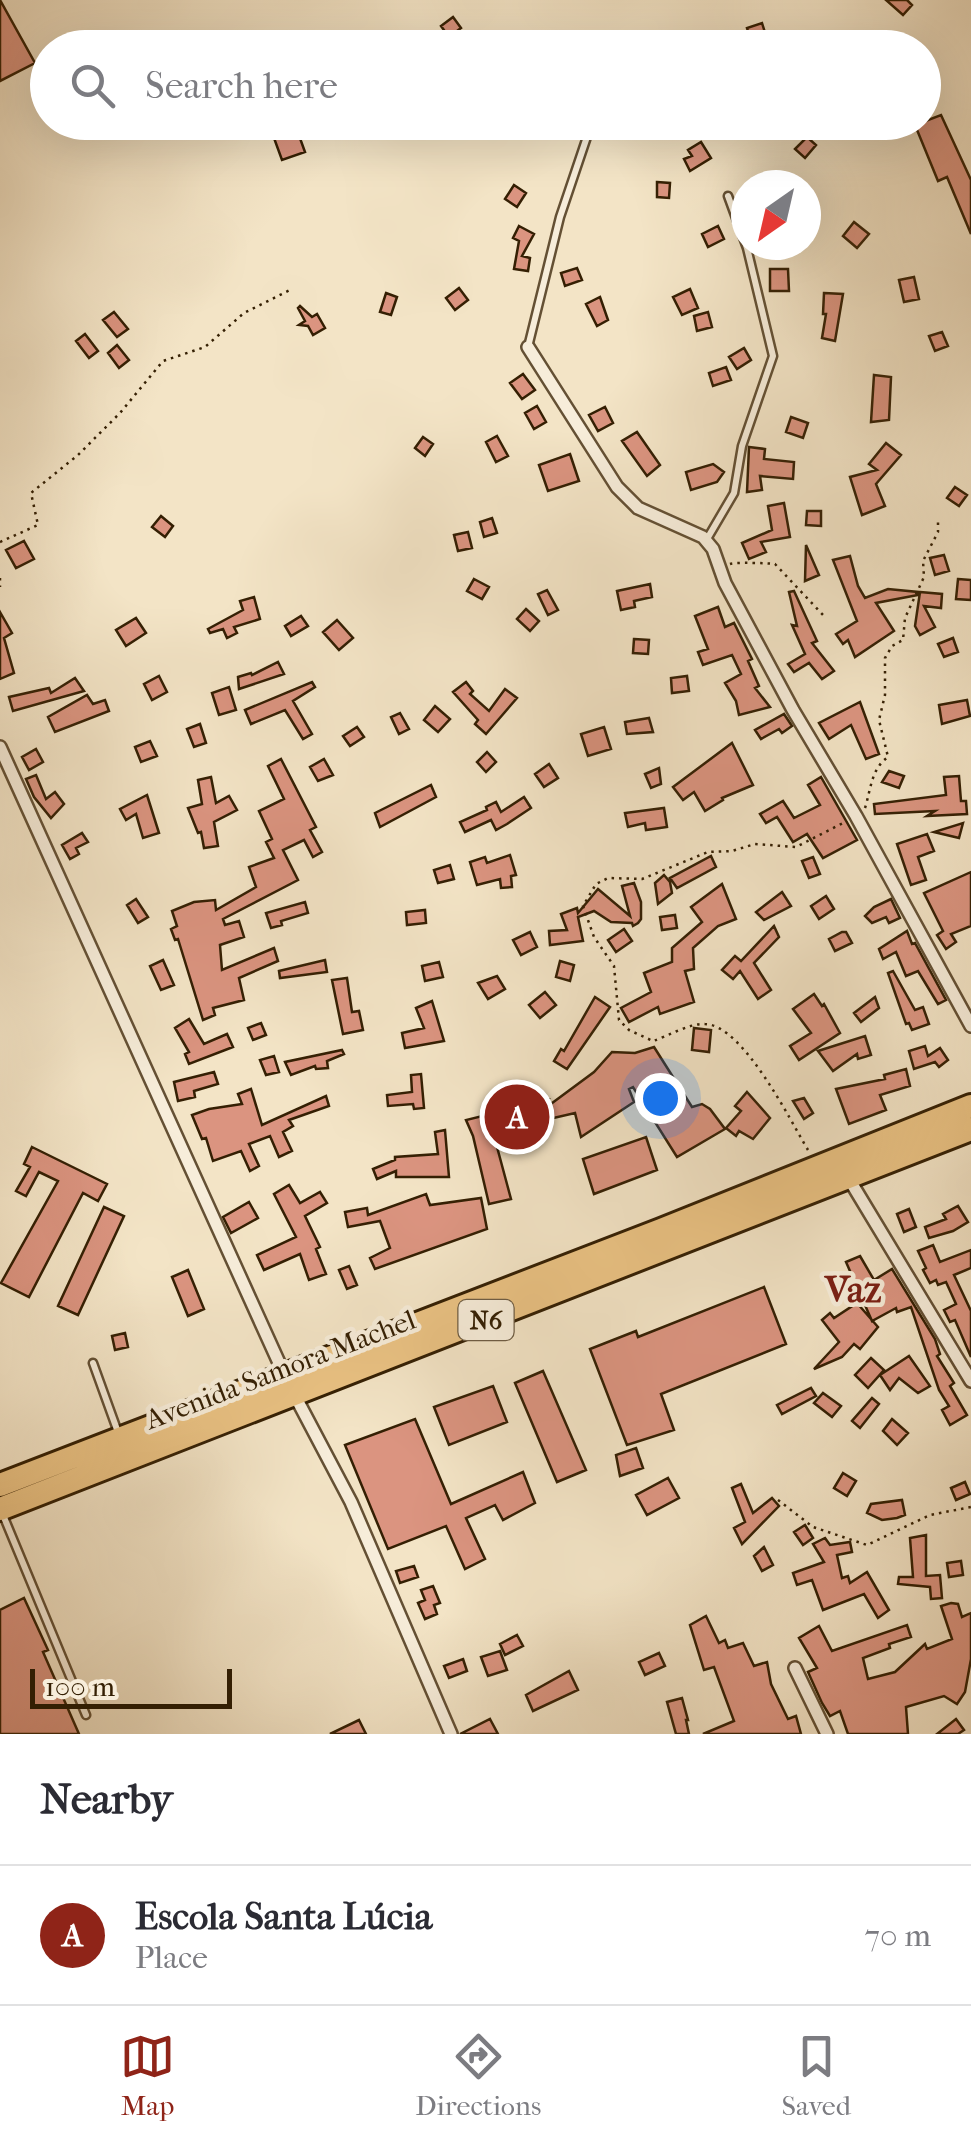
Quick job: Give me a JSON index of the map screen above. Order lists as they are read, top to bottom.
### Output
{
  "streets": {
    "highway": ["N6", "Avenida Samora Machel"]
  },
  "districts": ["Vaz"],
  "scale_bar": "100 m",
  "north": "bottom left",
  "page": {
    "search": "Search here",
    "pins": "A",
    "scale": "100 m",
    "heading": "Nearby",
    "list": [
      {
        "mark": "A",
        "name": "Escola Santa Lúcia",
        "note": "Place",
        "value": "70 m"
      }
    ],
    "nav": ["Map", "Directions", "Saved"]
  }
}
